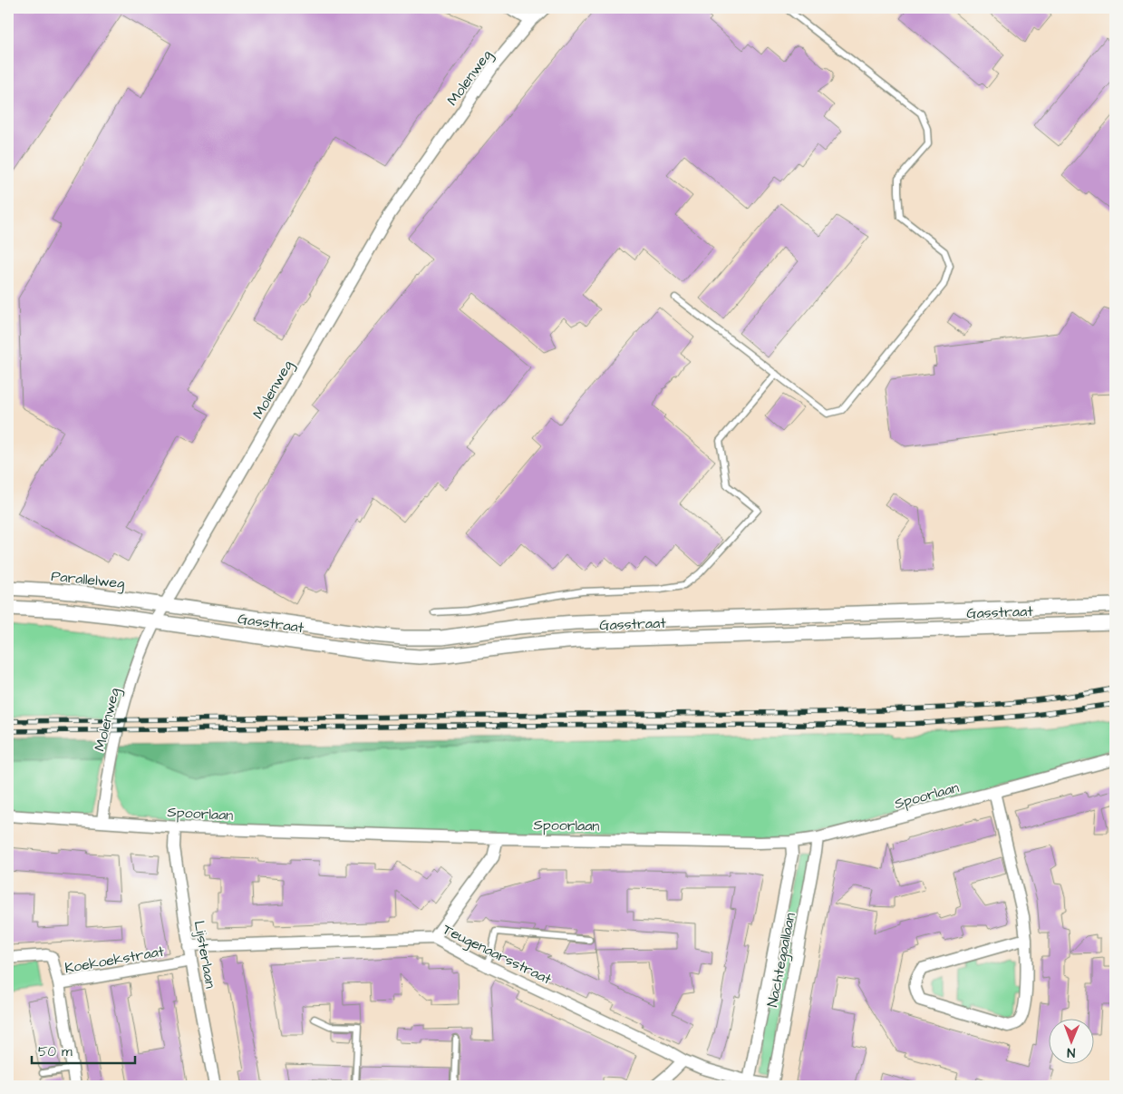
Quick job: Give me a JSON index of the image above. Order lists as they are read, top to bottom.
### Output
{
  "streets": {
    "street": [
      "Molenweg",
      "Parallelweg",
      "Gasstraat",
      "Spoorlaan",
      "Teugenaarsstraat",
      "Lijsterlaan",
      "Koekoekstraat",
      "Nachtegaallaan"
    ]
  },
  "crossings": [
    ["Molenweg", "Parallelweg"],
    ["Molenweg", "Gasstraat"],
    ["Molenweg", "Spoorlaan"],
    ["Parallelweg", "Gasstraat"],
    ["Spoorlaan", "Lijsterlaan"],
    ["Spoorlaan", "Nachtegaallaan"],
    ["Teugenaarsstraat", "Lijsterlaan"],
    ["Teugenaarsstraat", "Nachtegaallaan"],
    ["Lijsterlaan", "Koekoekstraat"]
  ],
  "scale_bar": "50 m",
  "north": "bottom"
}
